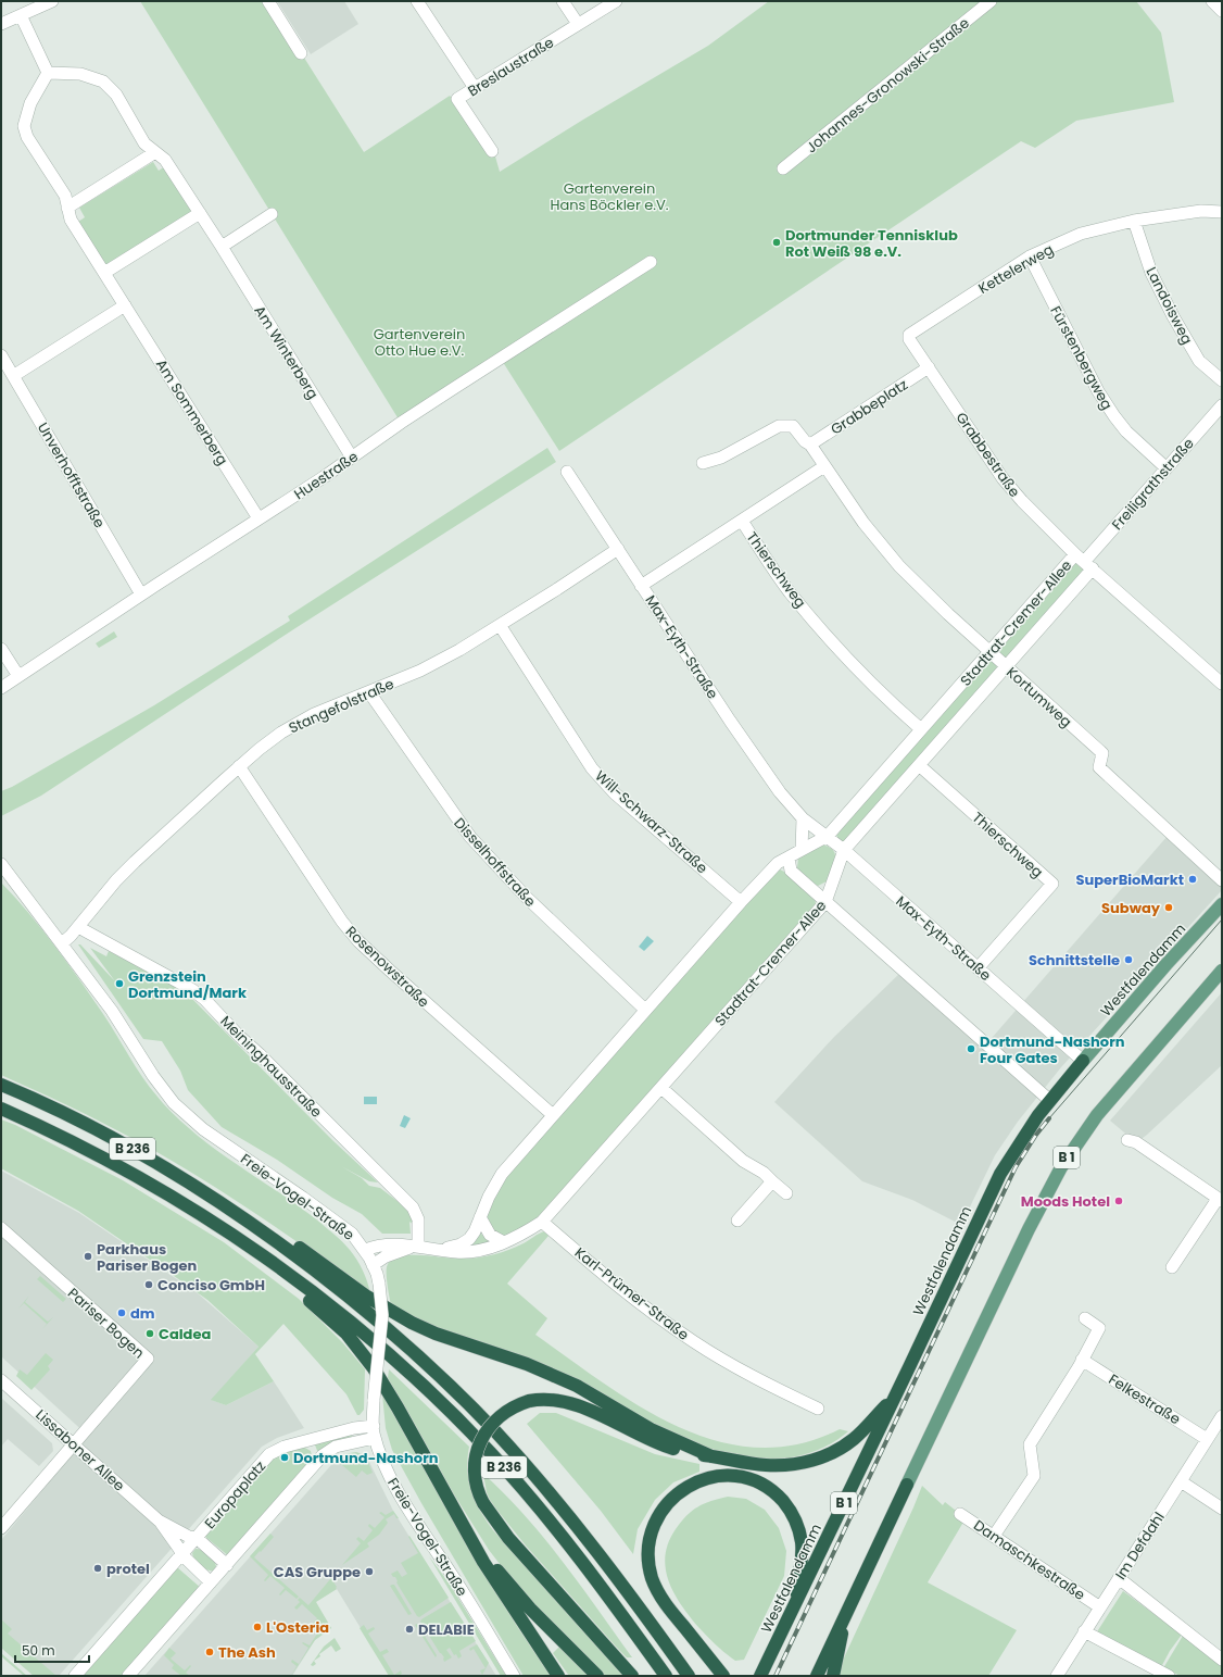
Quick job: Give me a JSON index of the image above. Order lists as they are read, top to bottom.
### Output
{
  "streets": {
    "highway": ["Westfalendamm", "B 236", "B 1"],
    "street": [
      "Breslaustraße",
      "Johannes-Gronowski-Straße",
      "Kettelerweg",
      "Landoisweg",
      "Am Winterberg",
      "Fürstenbergweg",
      "Grabbeplatz",
      "Am Sommerberg",
      "Grabbestraße",
      "Unverhofftstraße",
      "Huestraße",
      "Freiligrathstraße",
      "Thierschweg",
      "Stadtrat-Cremer-Allee",
      "Max-Eyth-Straße",
      "Kortumweg",
      "Stangefolstraße",
      "Will-Schwarz-Straße",
      "Disselhoffstraße",
      "Rosenowstraße",
      "Meininghausstraße",
      "Freie-Vogel-Straße",
      "Karl-Prümer-Straße",
      "Pariser Bogen",
      "Felkestraße",
      "Lissaboner Allee",
      "Europaplatz",
      "Im Defdahl",
      "Damaschkestraße"
    ]
  },
  "crossings": [
    ["Kettelerweg", "Landoisweg"],
    ["Kettelerweg", "Fürstenbergweg"],
    ["Kettelerweg", "Grabbeplatz"],
    ["Kettelerweg", "Grabbestraße"],
    ["Am Winterberg", "Am Sommerberg"],
    ["Am Winterberg", "Huestraße"],
    ["Fürstenbergweg", "Freiligrathstraße"],
    ["Grabbeplatz", "Grabbestraße"],
    ["Am Sommerberg", "Huestraße"],
    ["Grabbestraße", "Freiligrathstraße"],
    ["Grabbestraße", "Stadtrat-Cremer-Allee"],
    ["Unverhofftstraße", "Huestraße"],
    ["Freiligrathstraße", "Stadtrat-Cremer-Allee"],
    ["Thierschweg", "Stadtrat-Cremer-Allee"],
    ["Thierschweg", "Max-Eyth-Straße"],
    ["Stadtrat-Cremer-Allee", "Max-Eyth-Straße"],
    ["Stadtrat-Cremer-Allee", "Kortumweg"],
    ["Stadtrat-Cremer-Allee", "Will-Schwarz-Straße"],
    ["Stadtrat-Cremer-Allee", "Disselhoffstraße"],
    ["Stadtrat-Cremer-Allee", "Rosenowstraße"],
    ["Stadtrat-Cremer-Allee", "Meininghausstraße"],
    ["Stadtrat-Cremer-Allee", "Freie-Vogel-Straße"],
    ["Stadtrat-Cremer-Allee", "Karl-Prümer-Straße"],
    ["Max-Eyth-Straße", "Stangefolstraße"],
    ["Max-Eyth-Straße", "Westfalendamm"],
    ["Stangefolstraße", "Will-Schwarz-Straße"],
    ["Stangefolstraße", "Disselhoffstraße"],
    ["Stangefolstraße", "Rosenowstraße"],
    ["Stangefolstraße", "Meininghausstraße"],
    ["Stangefolstraße", "Freie-Vogel-Straße"],
    ["Freie-Vogel-Straße", "Europaplatz"],
    ["Pariser Bogen", "Lissaboner Allee"],
    ["Felkestraße", "Im Defdahl"],
    ["Lissaboner Allee", "Europaplatz"],
    ["Im Defdahl", "Damaschkestraße"]
  ],
  "parks": ["Gartenverein Hans Böckler e.V.", "Gartenverein Otto Hue e.V."],
  "places": [
    "Dortmunder Tennisklub Rot Weiß 98 e.V.",
    "SuperBioMarkt",
    "Subway",
    "Schnittstelle",
    "Grenzstein Dortmund/Mark",
    "Dortmund-Nashorn Four Gates",
    "Moods Hotel",
    "Parkhaus Pariser Bogen",
    "Conciso GmbH",
    "dm",
    "Caldea",
    "Dortmund-Nashorn",
    "protel",
    "CAS Gruppe",
    "L'Osteria",
    "DELABIE",
    "The Ash"
  ],
  "scale_bar": "50 m"
}
